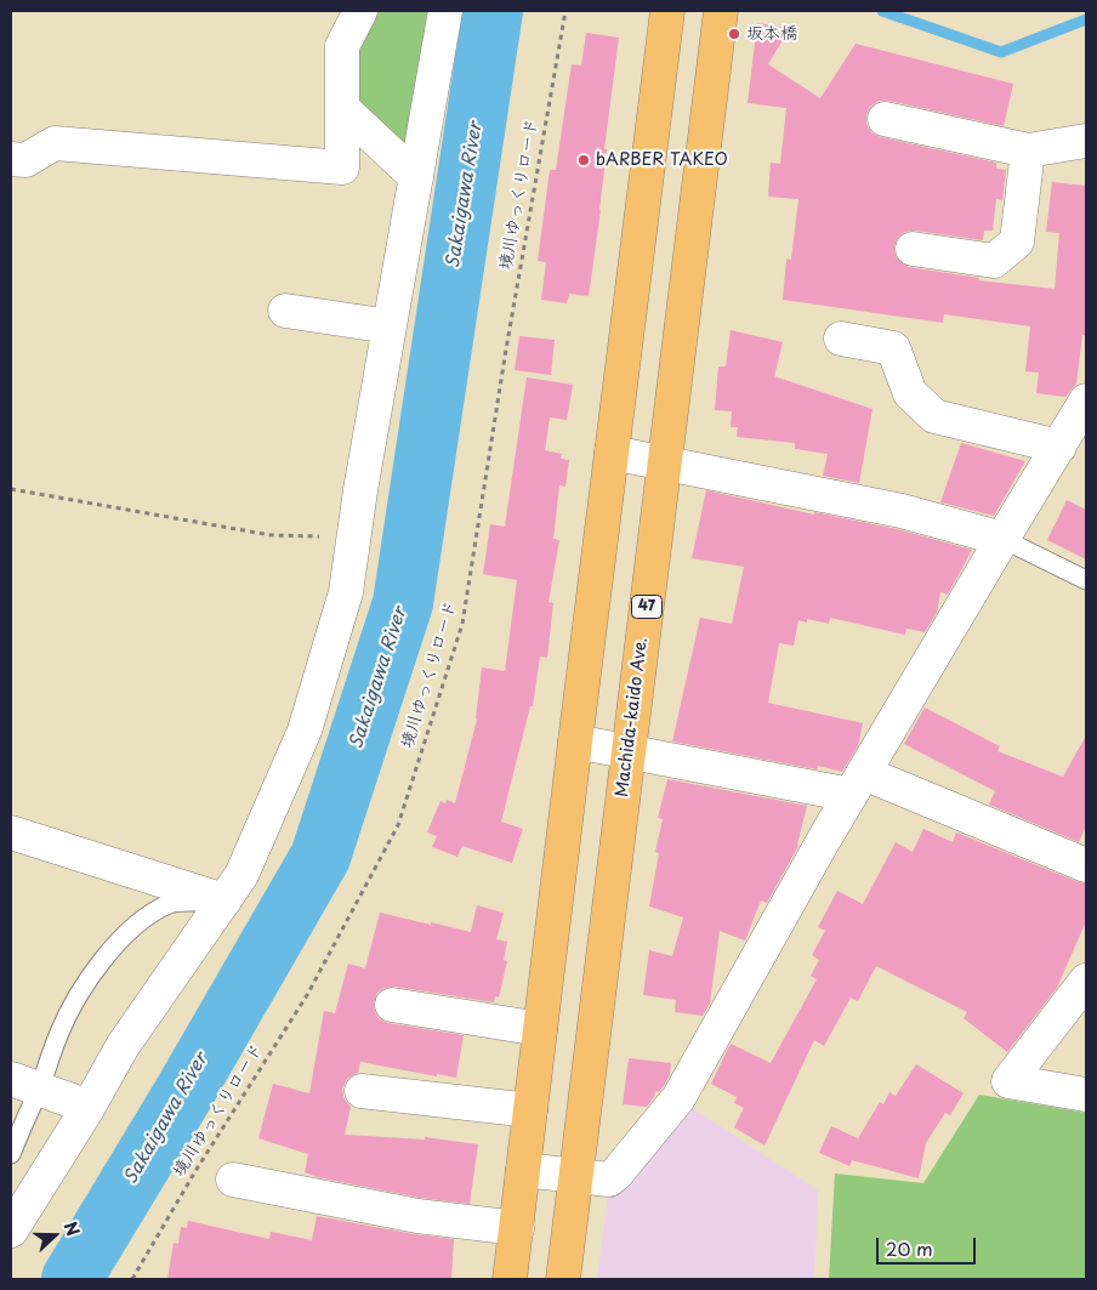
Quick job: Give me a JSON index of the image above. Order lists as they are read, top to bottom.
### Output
{
  "streets": {
    "main road": ["47", "Machida-kaido Ave."],
    "path": ["境川ゆっくりロード"]
  },
  "water": ["Sakaigawa River"],
  "places": ["坂本橋", "bARBER TAKEO"],
  "scale_bar": "20 m",
  "north": "right"
}
